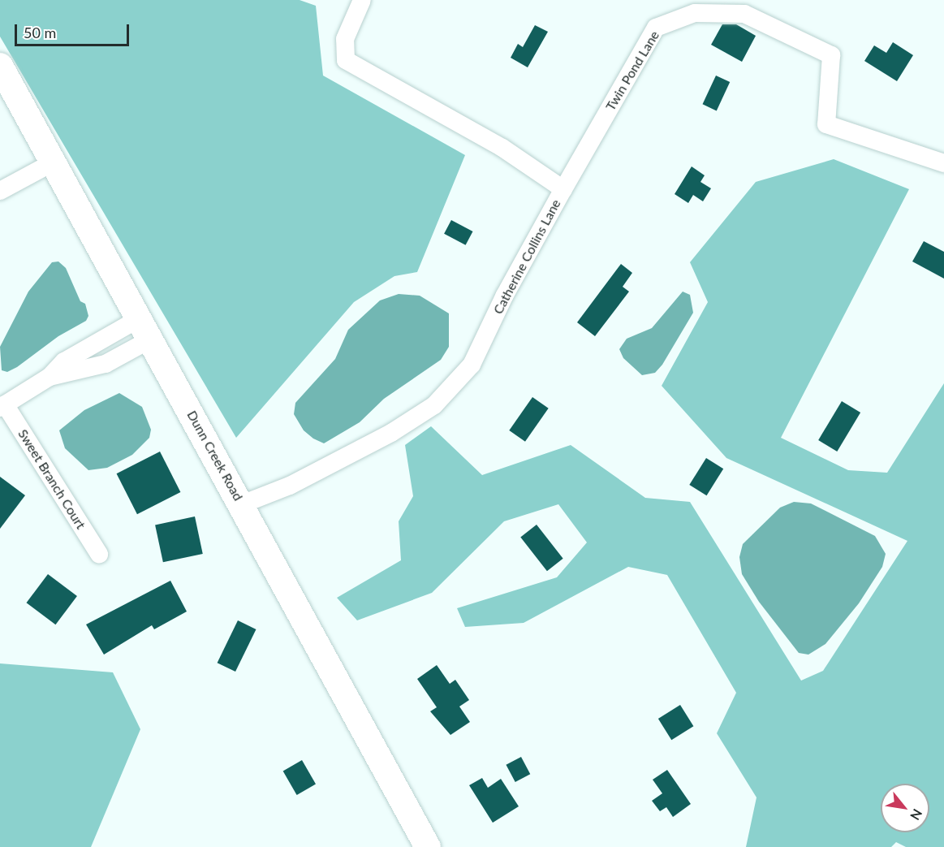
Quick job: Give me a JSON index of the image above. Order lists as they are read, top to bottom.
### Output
{
  "streets": {
    "street": [
      "Twin Pond Lane",
      "Catherine Collins Lane",
      "Dunn Creek Road",
      "Sweet Branch Court"
    ]
  },
  "crossings": [
    ["Twin Pond Lane", "Catherine Collins Lane"],
    ["Catherine Collins Lane", "Dunn Creek Road"]
  ],
  "scale_bar": "50 m",
  "north": "bottom right"
}
